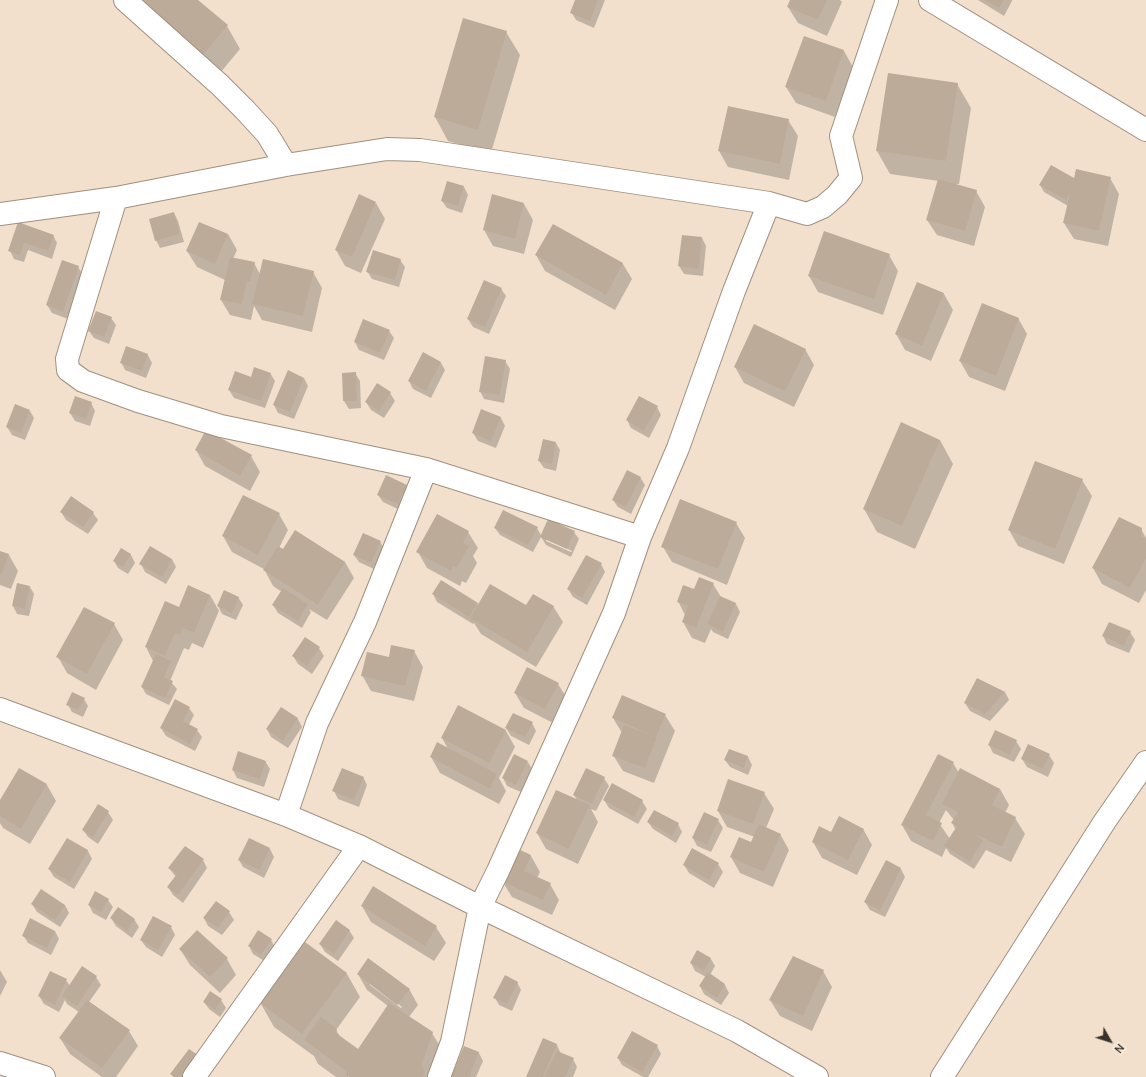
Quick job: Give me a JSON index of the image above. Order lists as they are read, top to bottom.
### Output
{
  "north": "bottom right"
}
